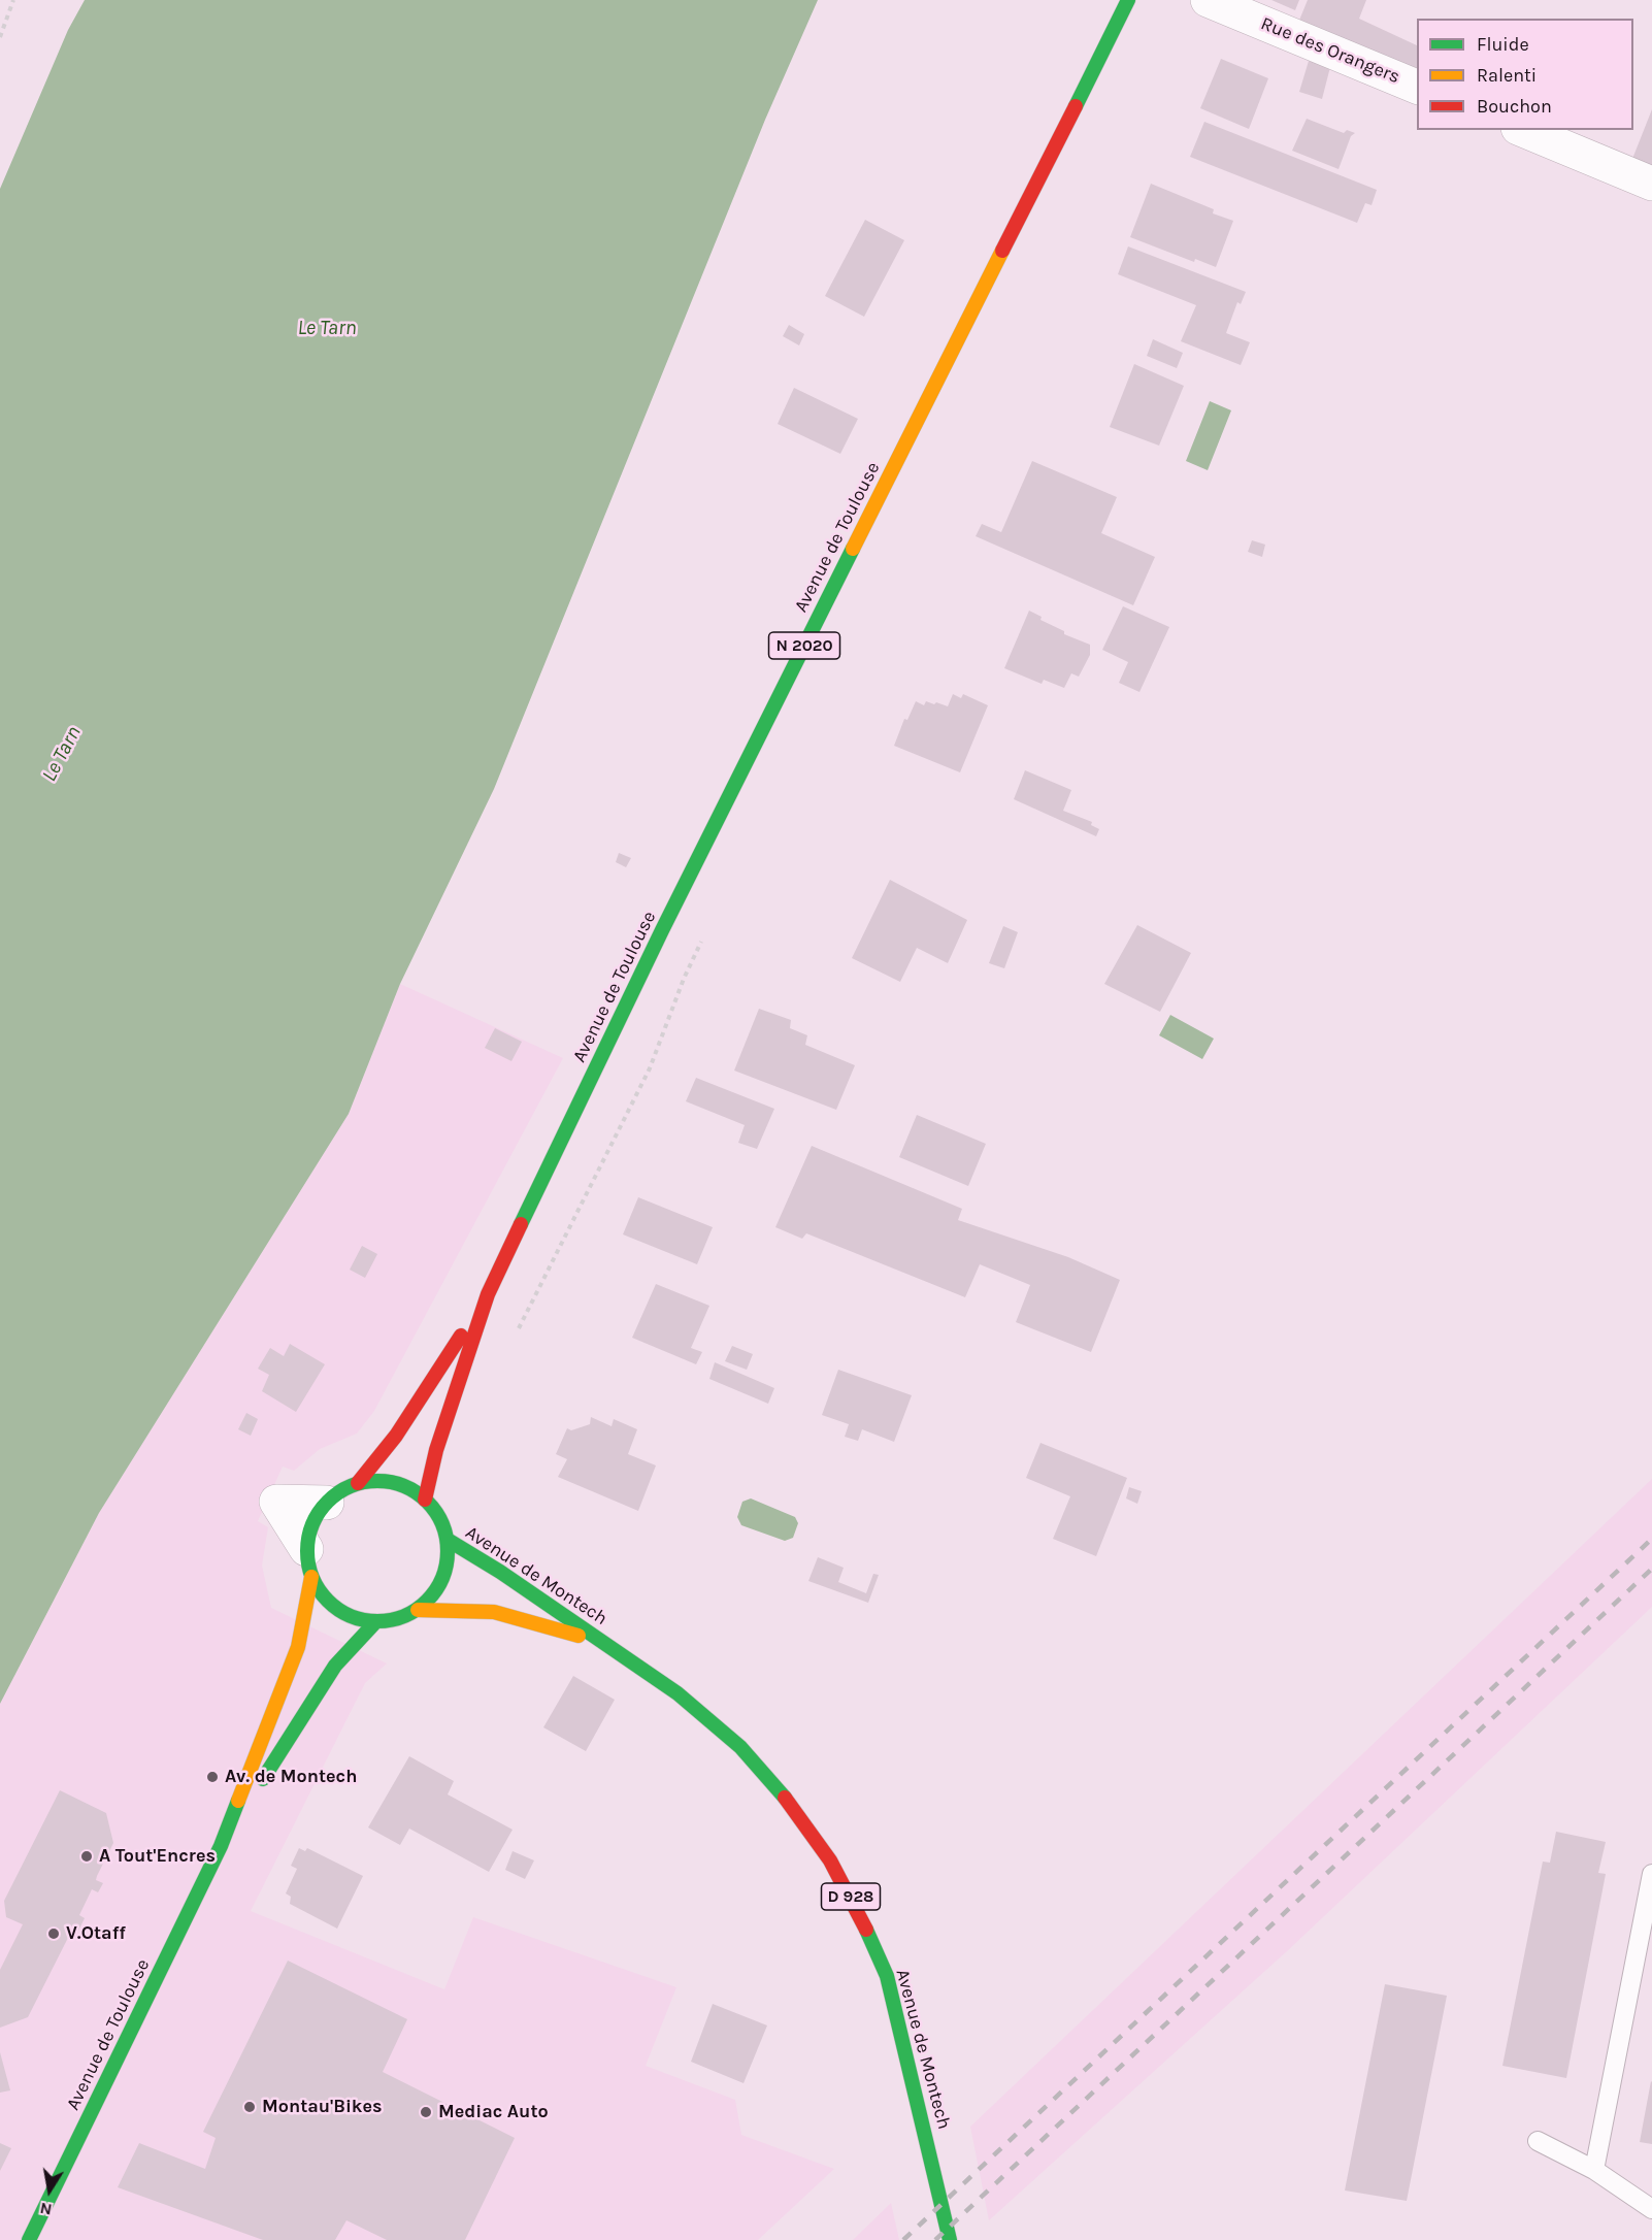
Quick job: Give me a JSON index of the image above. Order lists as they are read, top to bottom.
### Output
{
  "streets": {
    "main road": [
      "Avenue de Toulouse",
      "N 2020",
      "Avenue de Montech",
      "D 928"
    ],
    "street": ["Rue des Orangers"]
  },
  "water": ["Le Tarn"],
  "places": [
    "Av. de Montech",
    "A Tout'Encres",
    "V.Otaff",
    "Montau'Bikes",
    "Mediac Auto"
  ],
  "legend": ["Fluide", "Ralenti", "Bouchon"],
  "north": "bottom"
}
